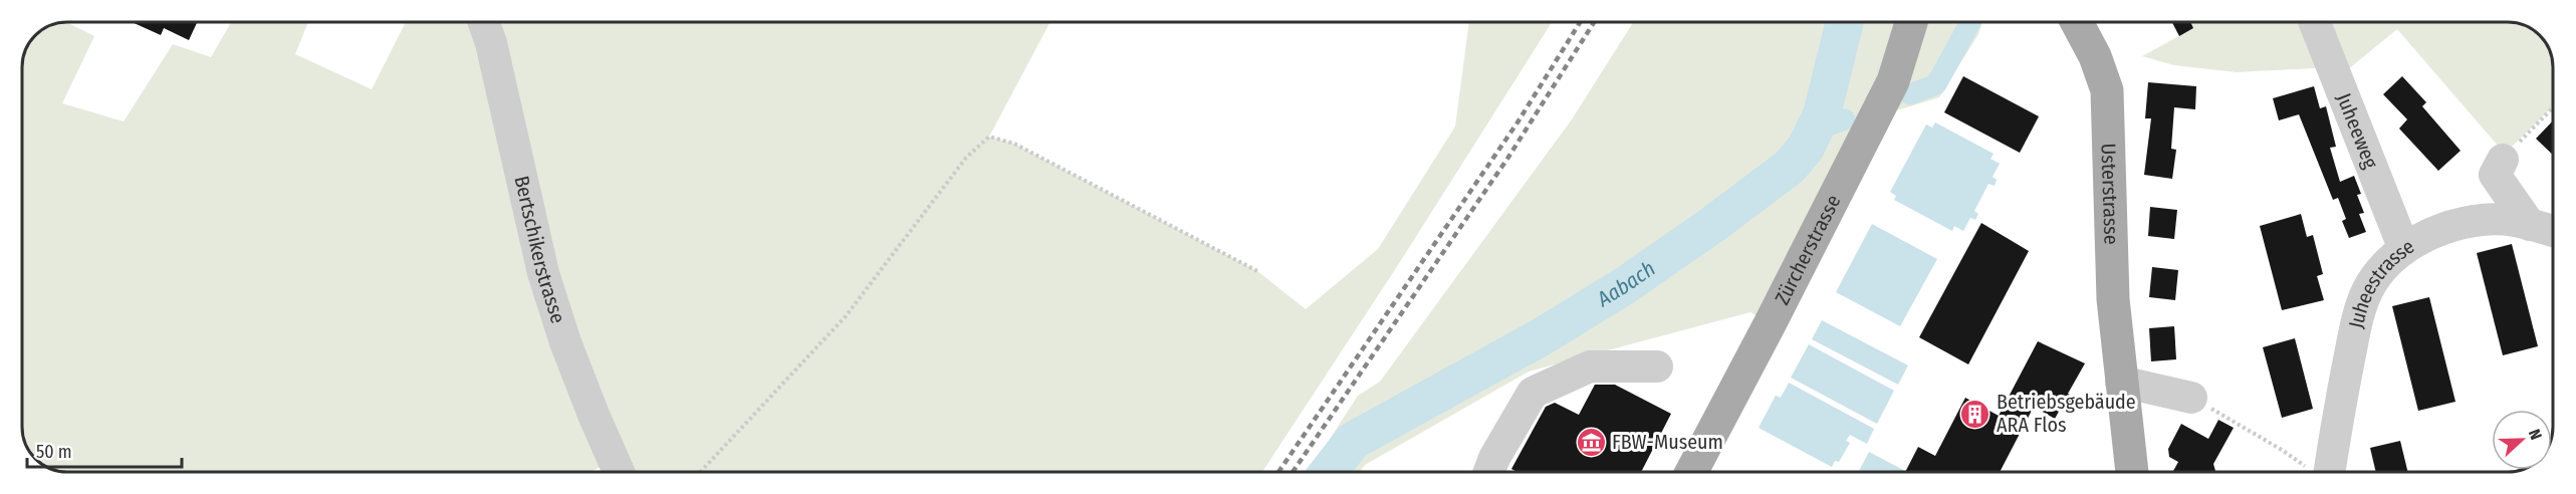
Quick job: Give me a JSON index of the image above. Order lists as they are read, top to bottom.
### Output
{
  "streets": {
    "main road": ["Usterstrasse", "Zürcherstrasse"],
    "street": ["Juheeweg", "Bertschikerstrasse", "Juheestrasse"]
  },
  "crossings": [
    ["Juheeweg", "Juheestrasse"]
  ],
  "water": ["Aabach"],
  "places": {
    "building": ["Betriebsgebäude ARA Flos"],
    "museum": ["FBW-Museum"]
  },
  "scale_bar": "50 m",
  "north": "right"
}
